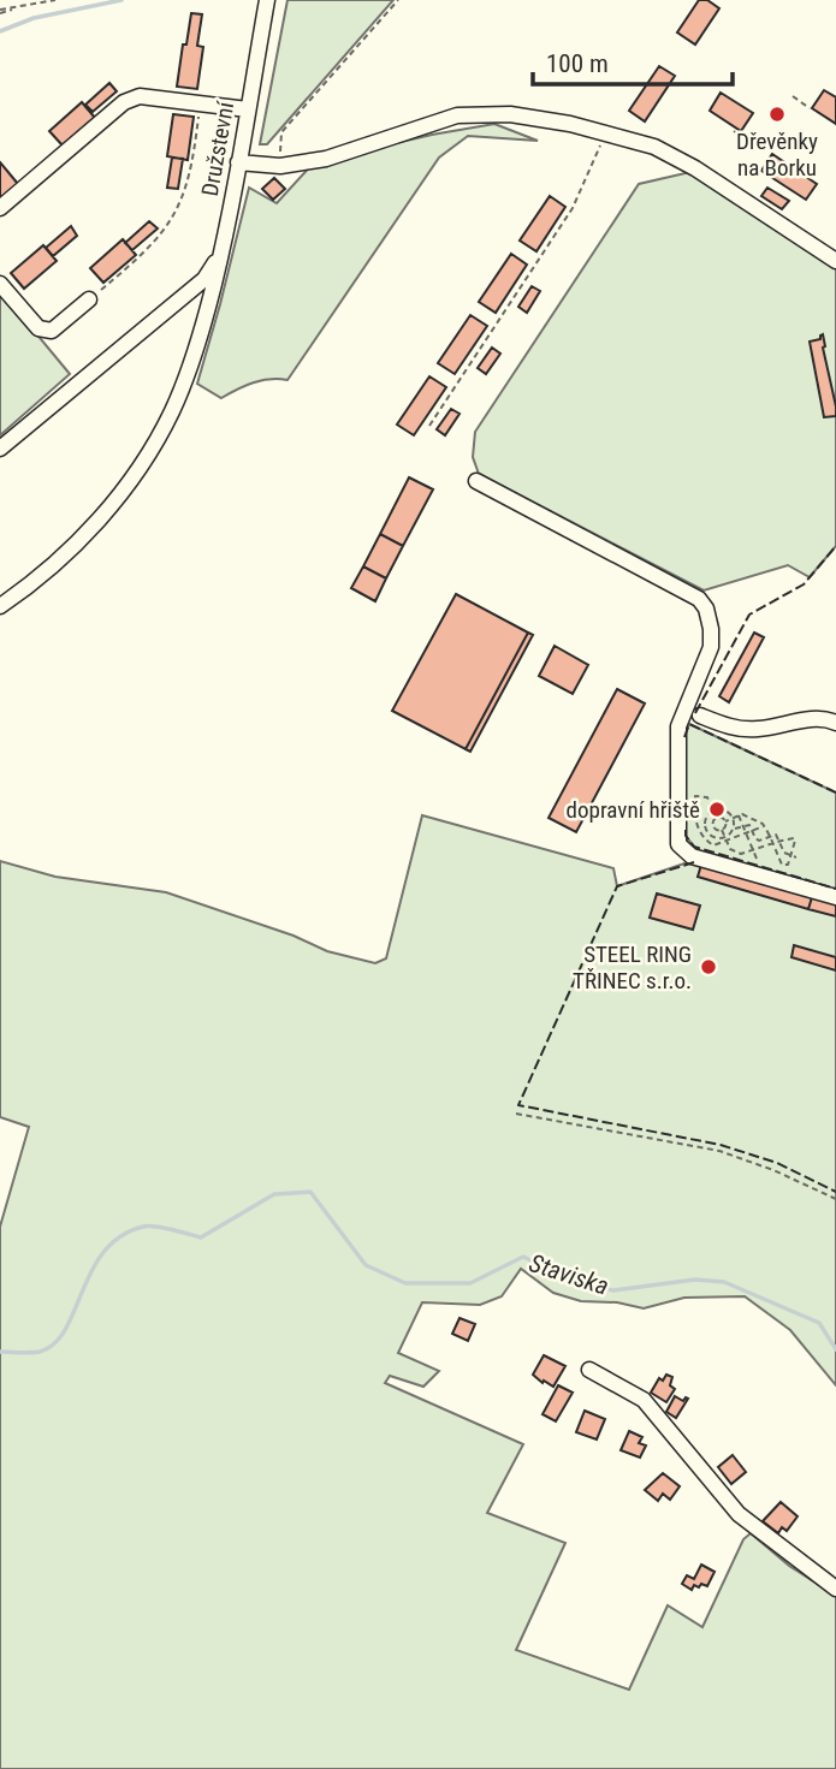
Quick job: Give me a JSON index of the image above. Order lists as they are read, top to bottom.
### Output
{
  "streets": {
    "street": ["Družstevní"]
  },
  "water": ["Staviska"],
  "places": ["Dřevěnky na Borku", "dopravní hřiště", "STEEL RING TŘINEC s.r.o."],
  "scale_bar": "100 m"
}
